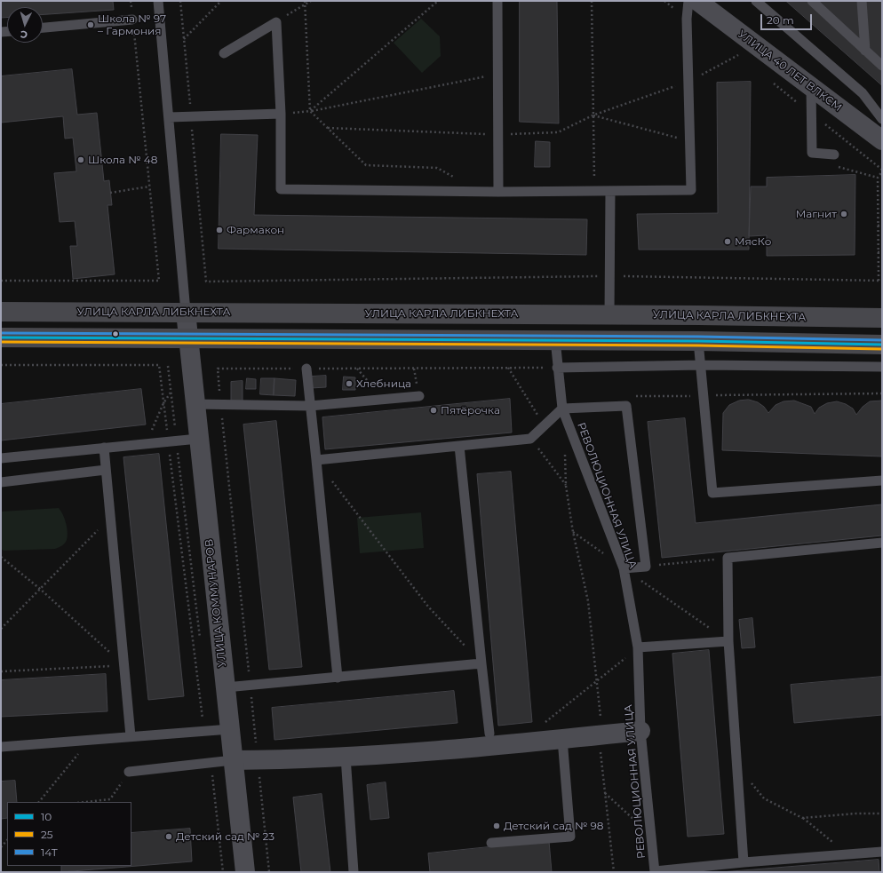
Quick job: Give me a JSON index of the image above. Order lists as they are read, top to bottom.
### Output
{
  "streets": {
    "main road": ["УЛИЦА КАРЛА ЛИБКНЕХТА"],
    "street": ["УЛИЦА 40 ЛЕТ ВЛКСМ", "УЛИЦА КОММУНАРОВ"],
    "lane": ["РЕВОЛЮЦИОННАЯ УЛИЦА"]
  },
  "crossings": [
    ["УЛИЦА КАРЛА ЛИБКНЕХТА", "УЛИЦА КОММУНАРОВ"]
  ],
  "places": [
    "Школа № 97 – Гармония",
    "Школа № 48",
    "Магнит",
    "Фармакон",
    "МясКо",
    "Хлебница",
    "Пятёрочка",
    "Детский сад № 98",
    "Детский сад № 23"
  ],
  "lines": ["transit line 14Т", "transit line 10", "transit line 25"],
  "legend": ["10", "25", "14Т"],
  "scale_bar": "20 m",
  "north": "bottom"
}
